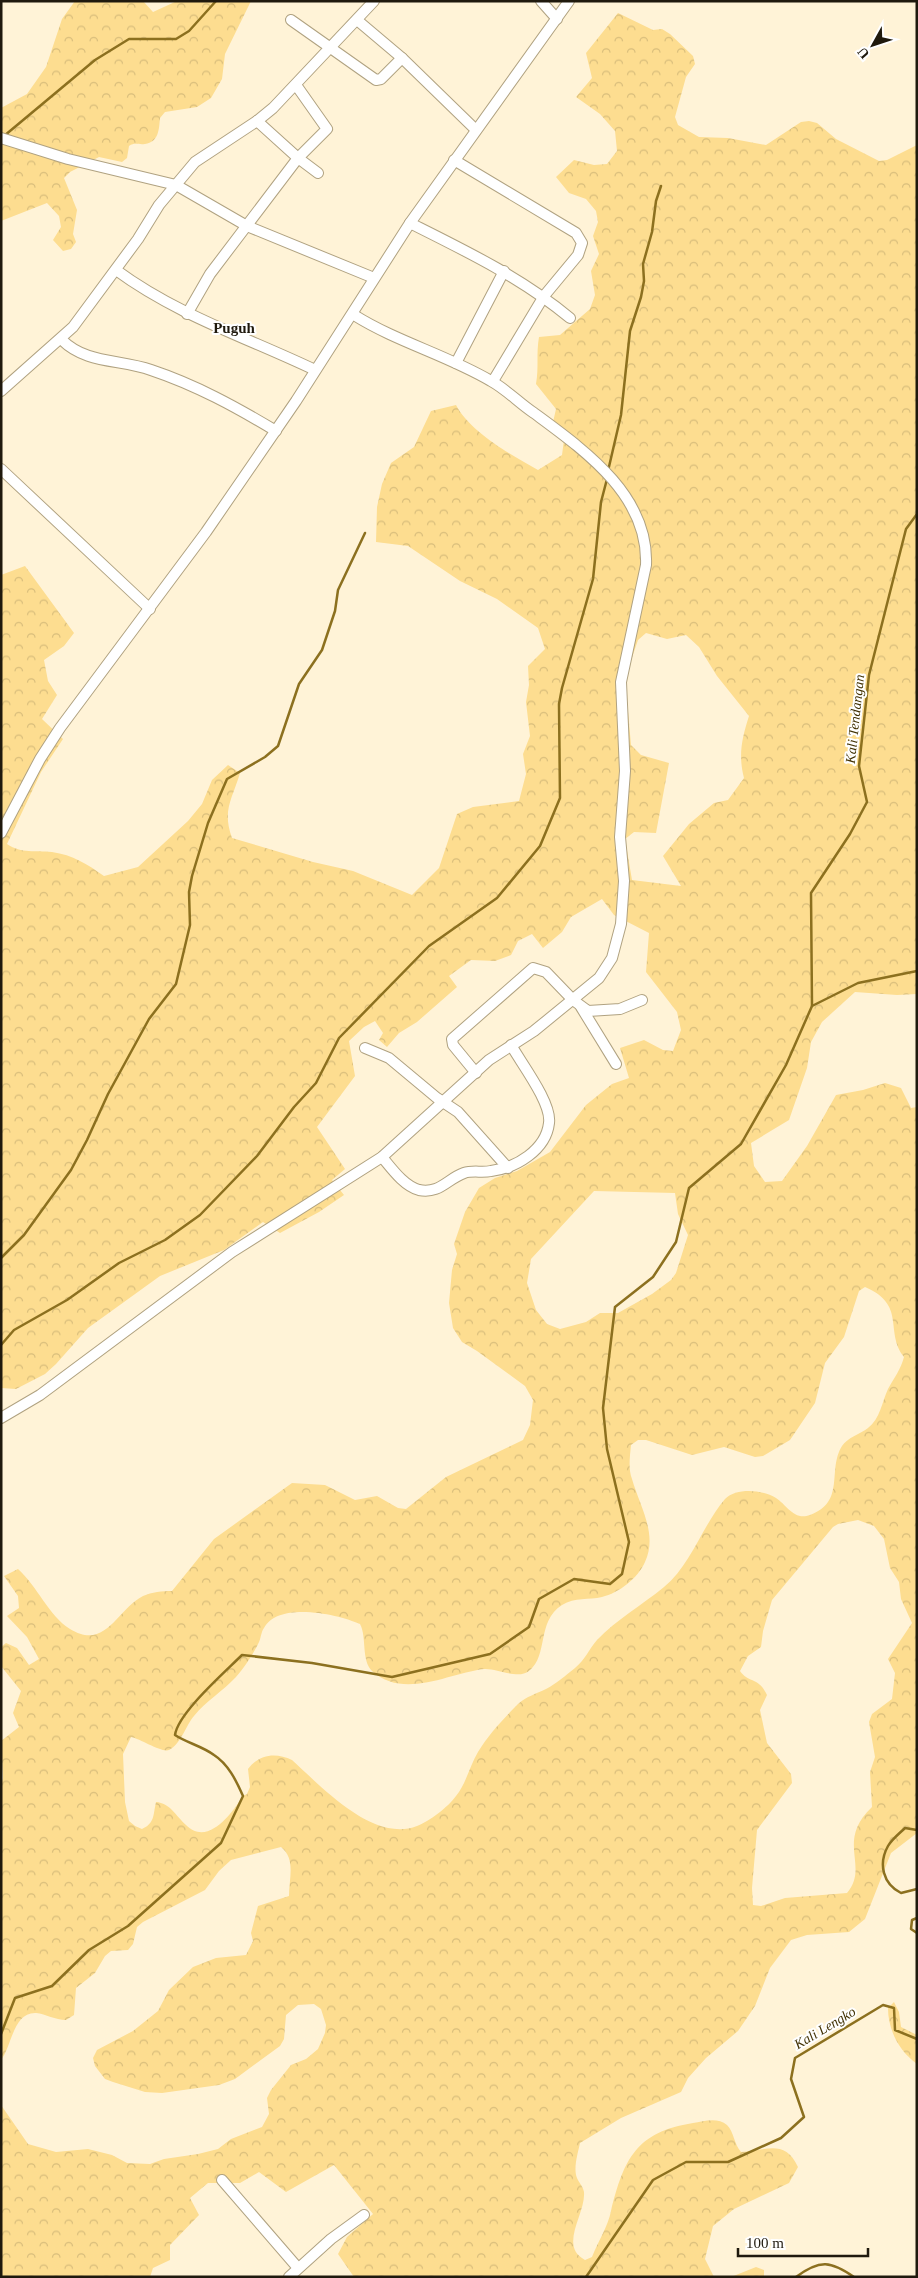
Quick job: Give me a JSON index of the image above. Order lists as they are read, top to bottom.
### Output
{
  "districts": ["Puguh"],
  "water": ["Kali Tendangan", "Kali Lengko"],
  "scale_bar": "100 m",
  "north": "bottom left"
}
